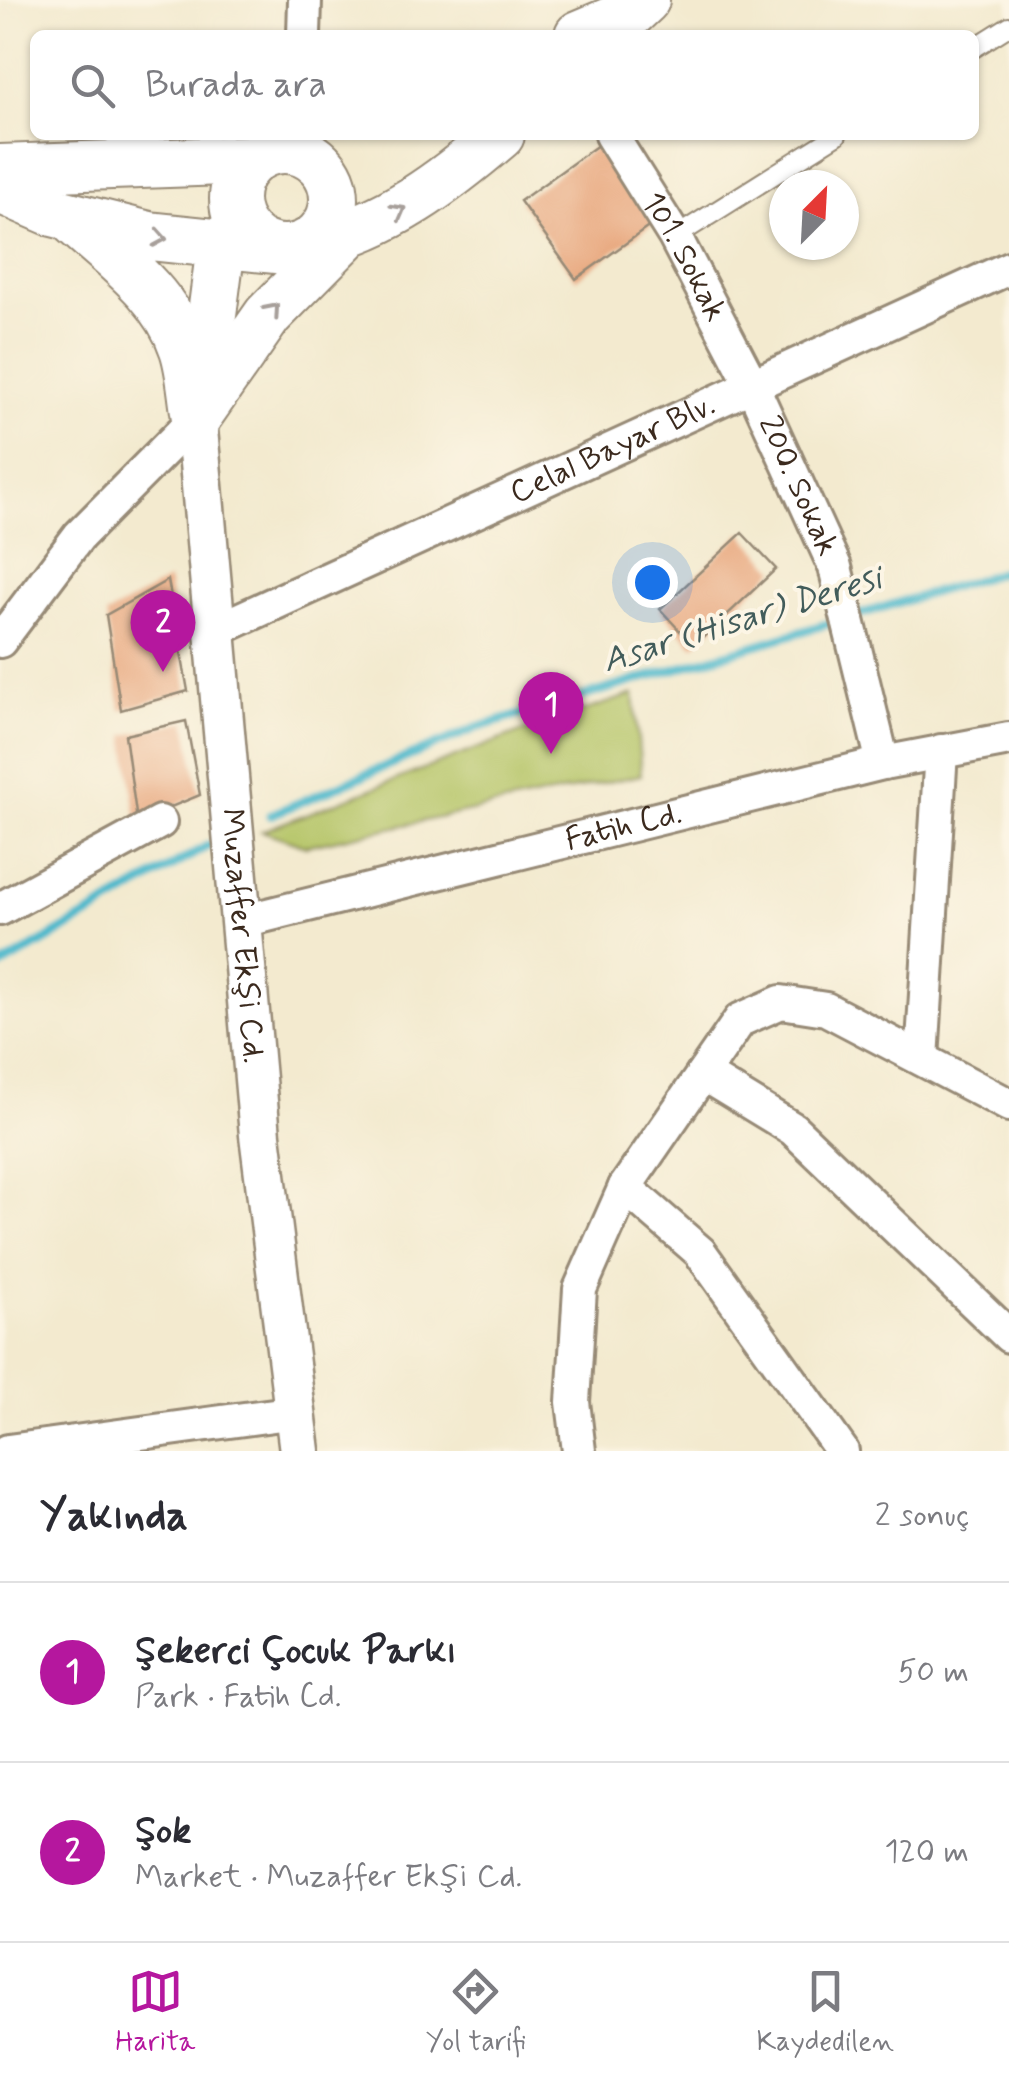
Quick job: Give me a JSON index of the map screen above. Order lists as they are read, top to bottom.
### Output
{
  "streets": {
    "street": [
      "101. Sokak",
      "Celal Bayar Blv.",
      "200. Sokak",
      "Fatih Cd.",
      "Muzaffer Ekşi Cd."
    ]
  },
  "crossings": [
    ["101. Sokak", "Celal Bayar Blv."],
    ["101. Sokak", "200. Sokak"],
    ["Celal Bayar Blv.", "200. Sokak"],
    ["Celal Bayar Blv.", "Muzaffer Ekşi Cd."],
    ["200. Sokak", "Fatih Cd."],
    ["Fatih Cd.", "Muzaffer Ekşi Cd."]
  ],
  "water": ["Asar (Hisar) Deresi"],
  "north": "top right",
  "page": {
    "search": "Burada ara",
    "pins": ["2", "1"],
    "heading": ["Yakında", "2 sonuç"],
    "list": [
      {
        "mark": "1",
        "name": "Şekerci Çocuk Parkı",
        "note": "Park · Fatih Cd.",
        "value": "50 m"
      },
      {
        "mark": "2",
        "name": "Şok",
        "note": "Market · Muzaffer Ekşi Cd.",
        "value": "120 m"
      }
    ],
    "nav": ["Harita", "Yol tarifi", "Kaydedilen"]
  }
}
